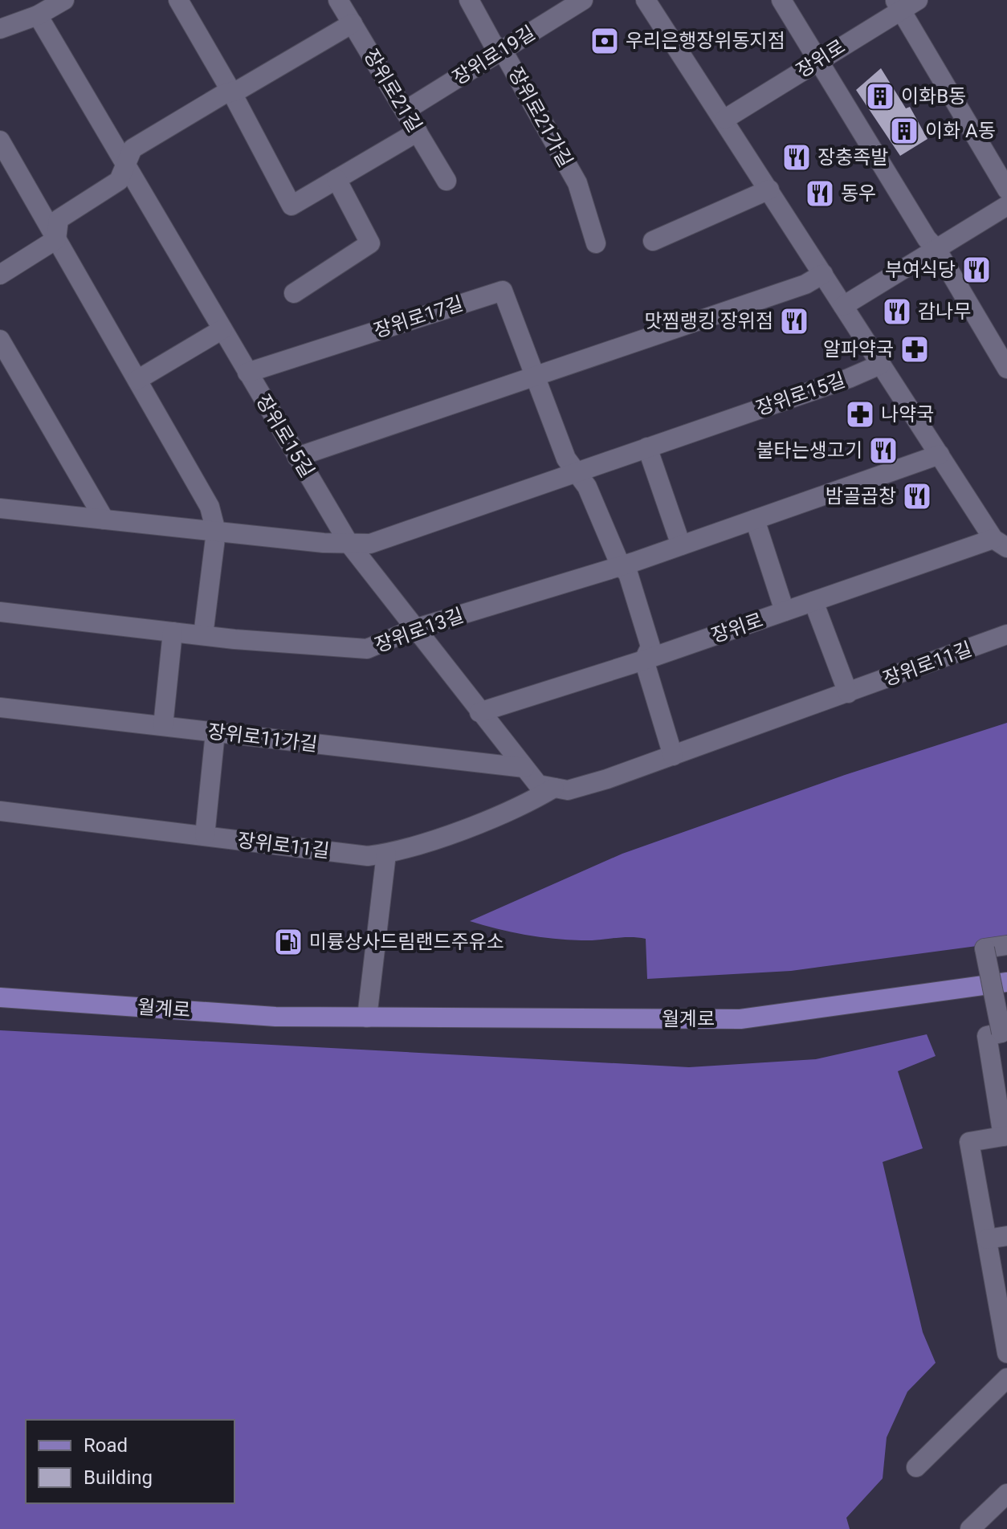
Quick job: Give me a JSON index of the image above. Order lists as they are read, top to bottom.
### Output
{
  "streets": {
    "main road": ["월계로"],
    "street": [
      "장위로19길",
      "장위로",
      "장위로21길",
      "장위로21가길",
      "장위로17길",
      "장위로15길",
      "장위로13길",
      "장위로11길",
      "장위로11가길"
    ]
  },
  "crossings": [
    ["장위로19길", "장위로21길"],
    ["장위로19길", "장위로21가길"],
    ["장위로", "장위로15길"],
    ["장위로", "장위로13길"],
    ["장위로17길", "장위로15길"]
  ],
  "places": {
    "bank": ["우리은행장위동지점"],
    "building": ["이화B동", "이화 A동"],
    "restaurant": [
      "장충족발",
      "동우",
      "부여식당",
      "감나무",
      "맛찜랭킹 장위점",
      "불타는생고기",
      "밤골곱창"
    ],
    "pharmacy": ["알파약국", "나약국"],
    "fuel station": ["미륭상사드림랜드주유소"]
  },
  "legend": ["Road", "Building"]
}
